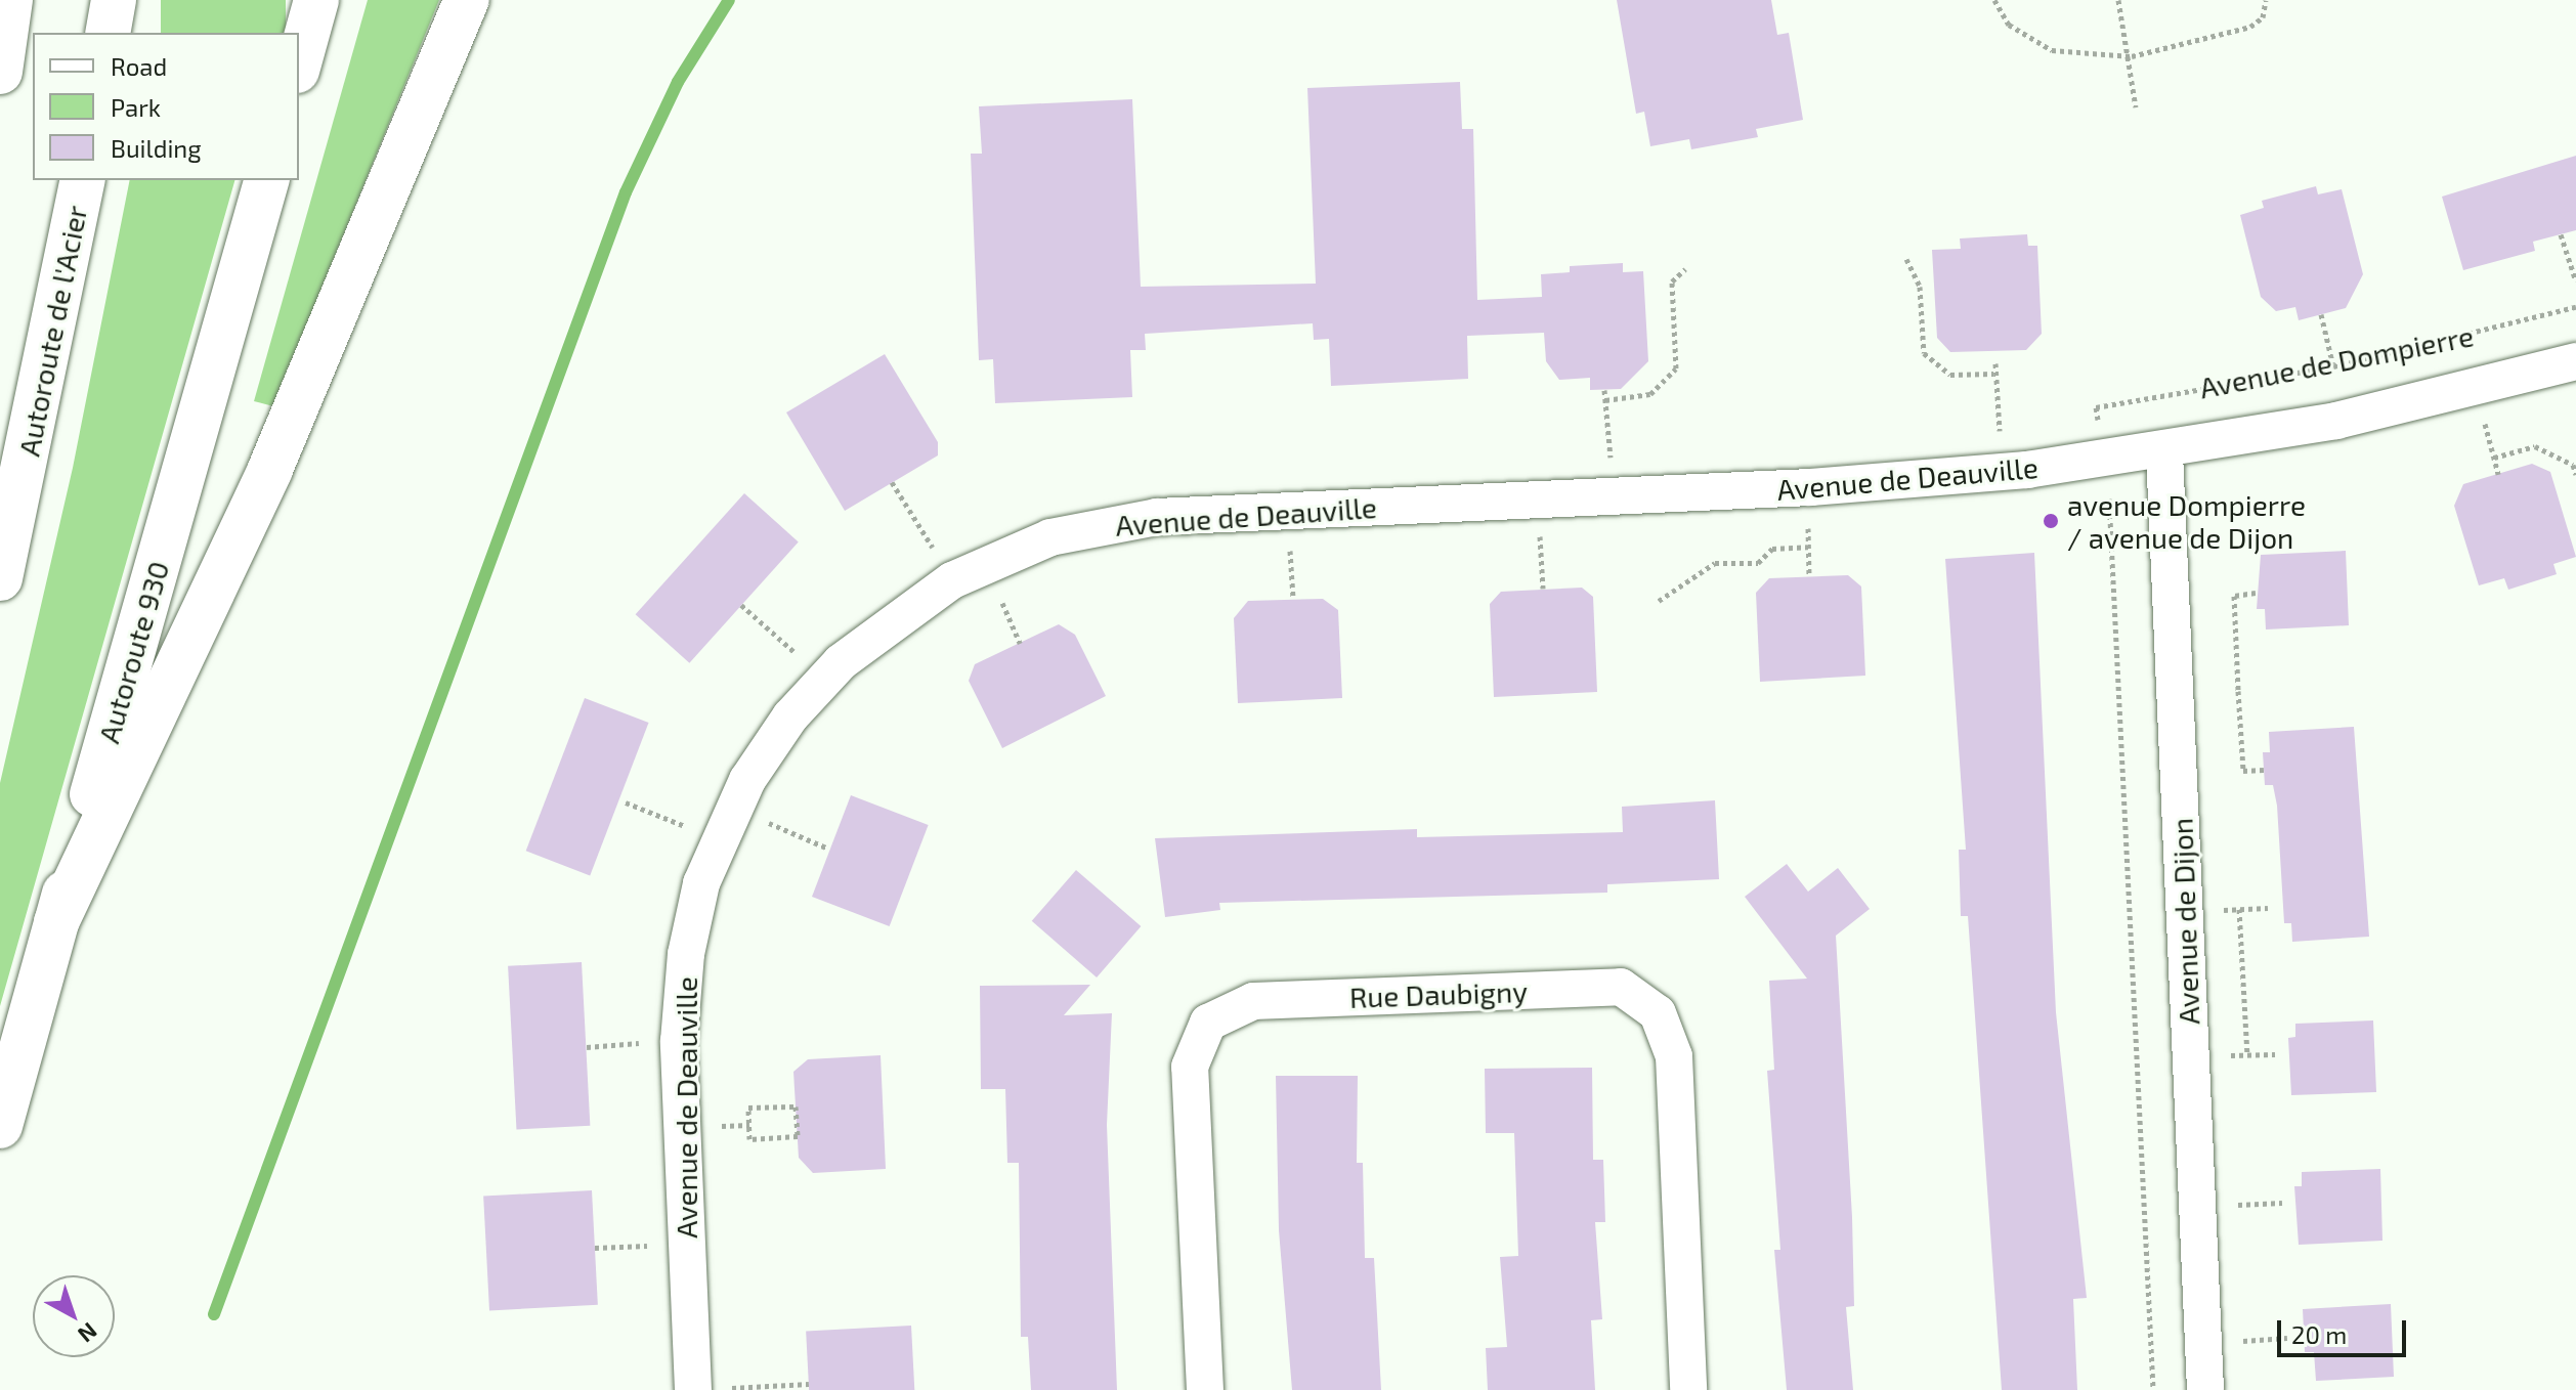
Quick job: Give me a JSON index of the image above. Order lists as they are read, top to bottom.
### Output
{
  "streets": {
    "highway": ["Autoroute de l'Acier", "Autoroute 930"],
    "street": [
      "Avenue de Dompierre",
      "Avenue de Deauville",
      "Avenue de Dijon",
      "Rue Daubigny"
    ]
  },
  "crossings": [
    ["Avenue de Dompierre", "Avenue de Deauville"],
    ["Avenue de Dompierre", "Avenue de Dijon"],
    ["Avenue de Deauville", "Avenue de Dijon"]
  ],
  "places": ["avenue Dompierre / avenue de Dijon"],
  "legend": ["Road", "Park", "Building"],
  "scale_bar": "20 m",
  "north": "bottom right"
}
